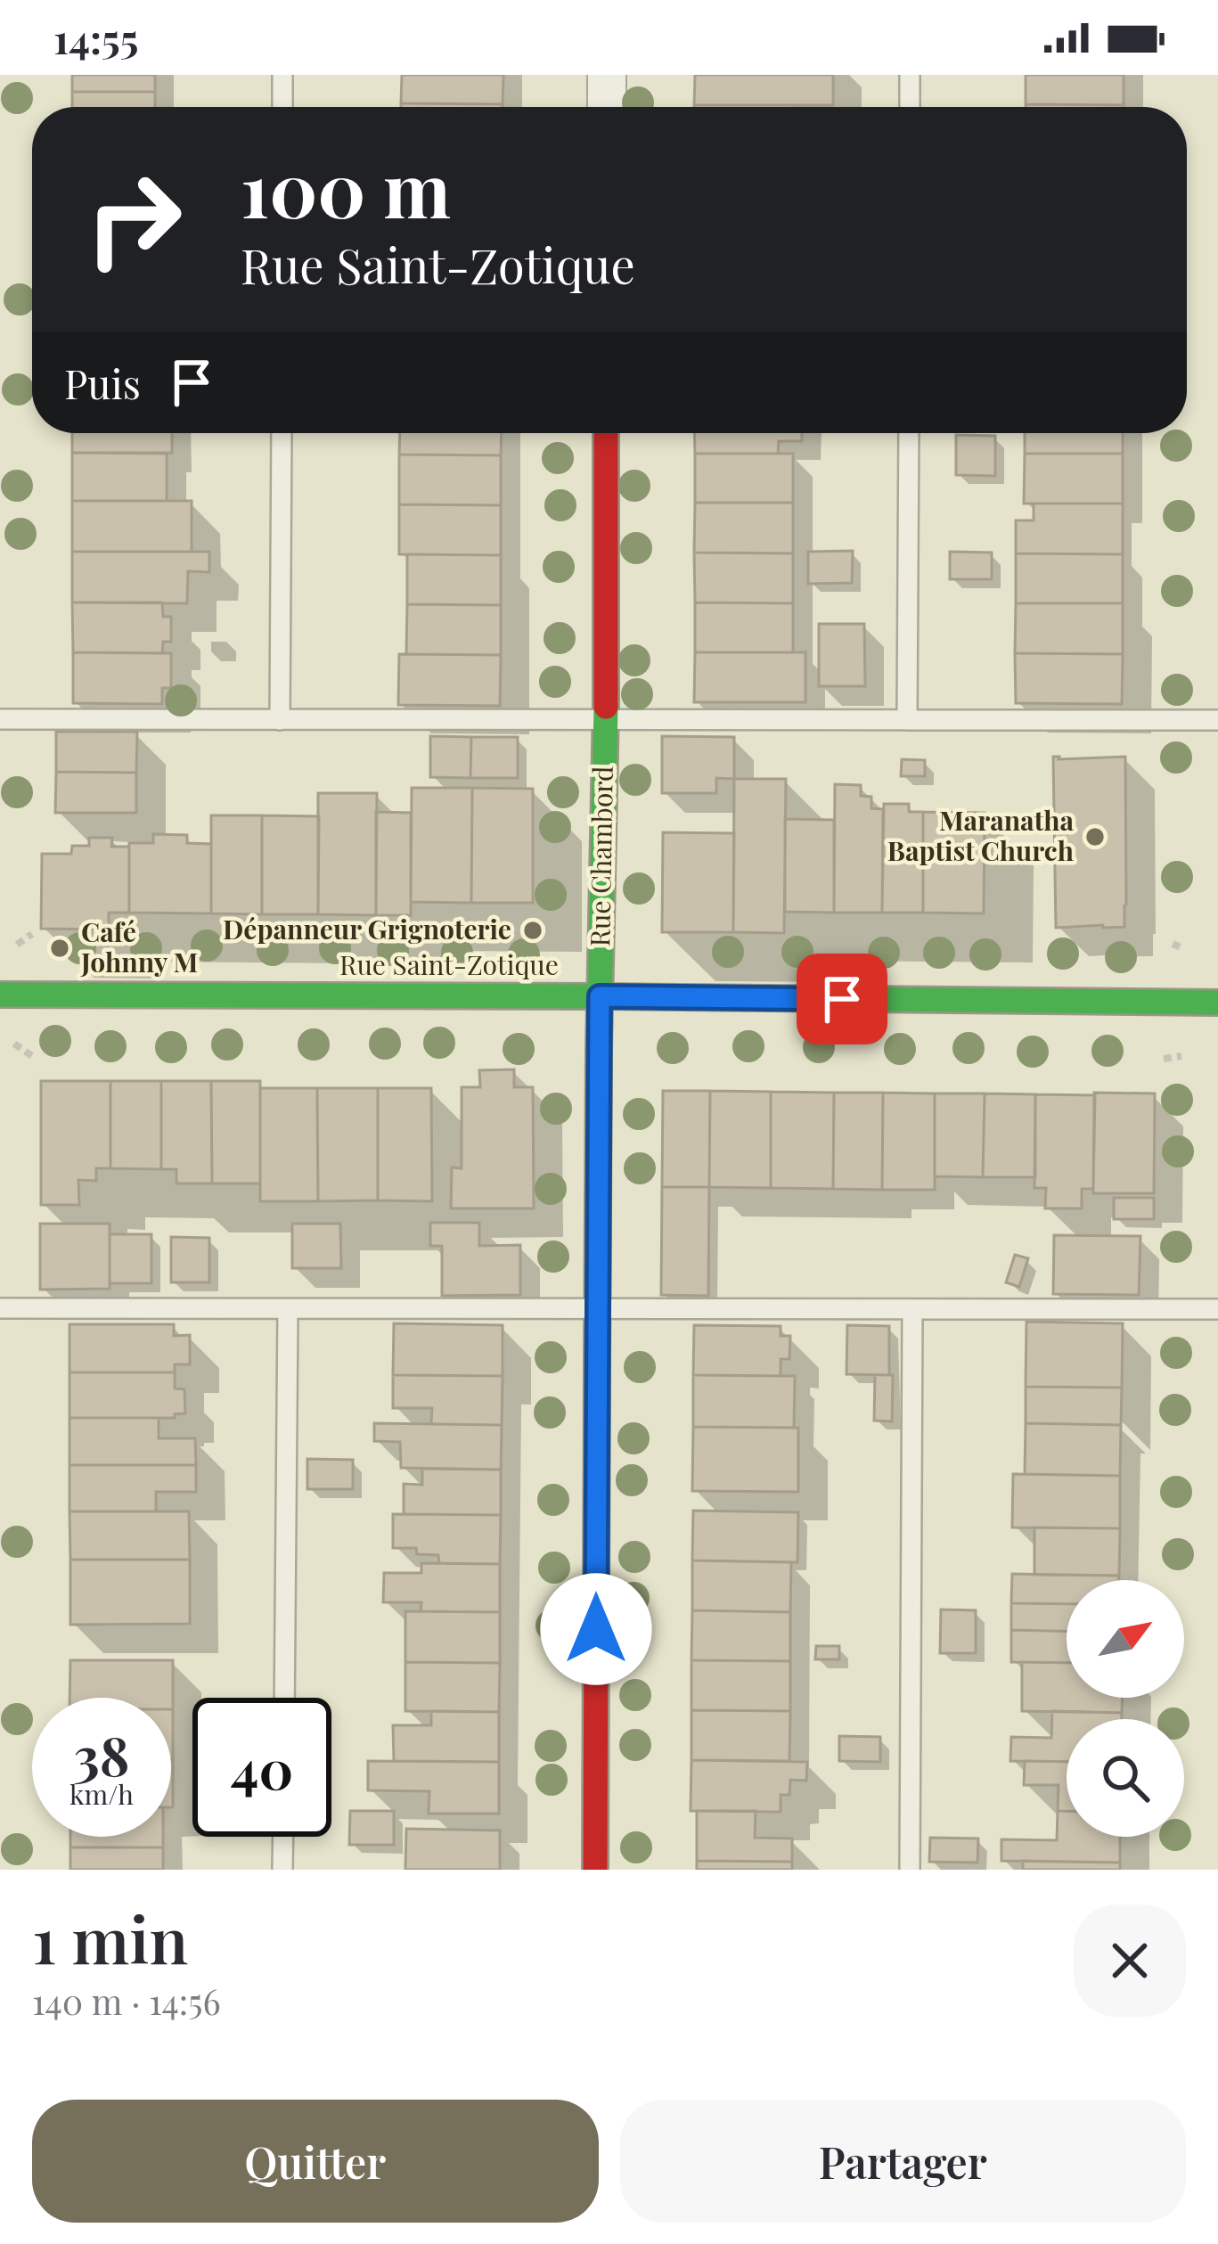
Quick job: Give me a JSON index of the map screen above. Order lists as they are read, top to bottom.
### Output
{
  "streets": {
    "street": ["Rue Chambord", "Rue Saint-Zotique"]
  },
  "crossings": [
    ["Rue Chambord", "Rue Saint-Zotique"]
  ],
  "places": ["Maranatha Baptist Church", "Dépanneur Grignoterie", "Café Johnny M"],
  "north": "top right",
  "page": {
    "status": "14:55",
    "turn": ["100 m", "Rue Saint-Zotique"],
    "then": "Puis",
    "speed": "38 km/h",
    "limit": "40",
    "heading": ["1 min", "140 m · 14:56"],
    "buttons": ["Quitter", "Partager"]
  }
}
